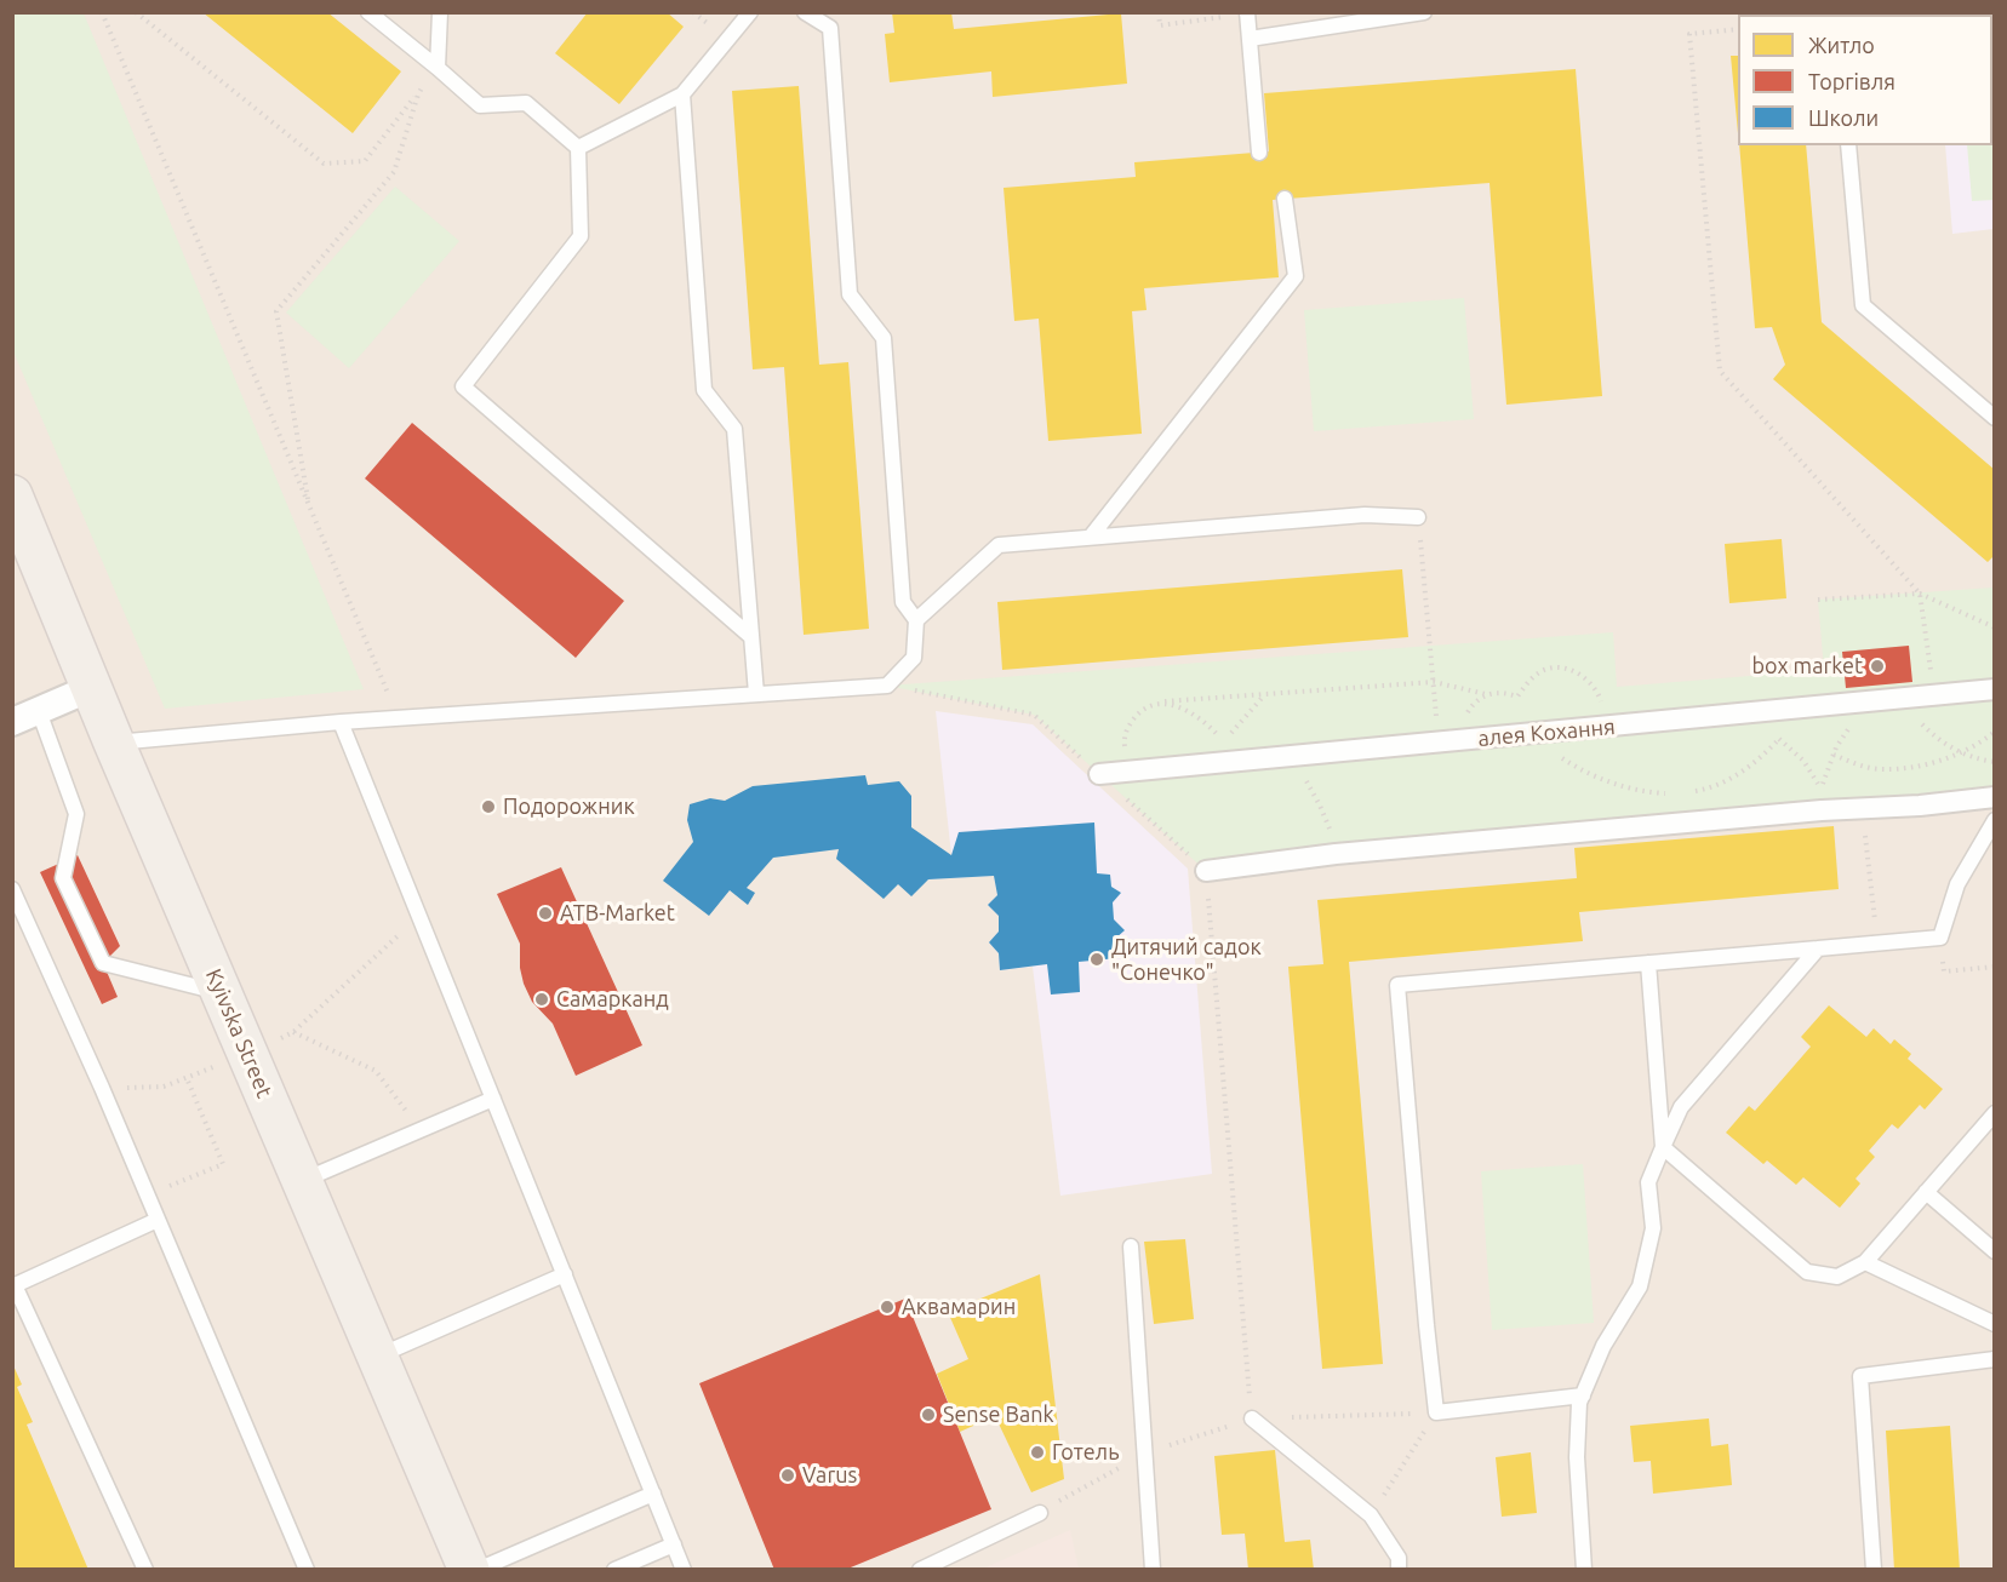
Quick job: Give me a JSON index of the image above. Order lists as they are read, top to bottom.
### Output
{
  "streets": {
    "main road": ["Kyivska Street"],
    "street": ["алея Кохання"]
  },
  "places": [
    "box market",
    "Подорожник",
    "ATB-Market",
    "Дитячий садок \"Сонечко\"",
    "Самарканд",
    "Аквамарин",
    "Sense Bank",
    "Готель",
    "Varus"
  ],
  "legend": ["Житло", "Торгівля", "Школи"]
}
